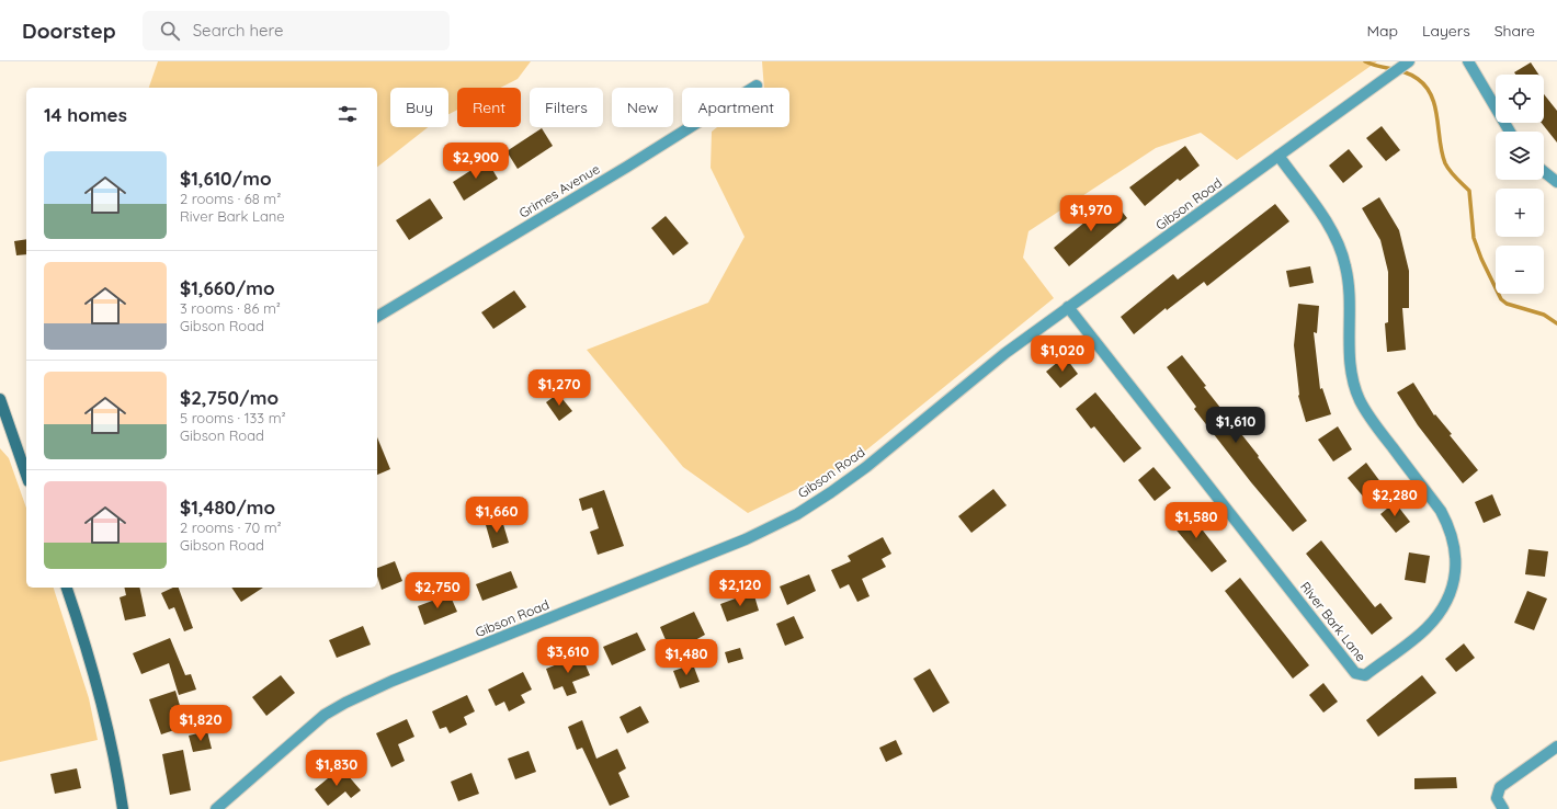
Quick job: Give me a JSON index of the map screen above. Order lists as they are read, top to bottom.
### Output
{
  "streets": {
    "street": ["Grimes Avenue", "Gibson Road", "River Bark Lane"]
  },
  "crossings": [
    ["Gibson Road", "River Bark Lane"]
  ],
  "page": {
    "header": "Doorstep",
    "search": "Search here",
    "nav": ["Map", "Layers", "Share"],
    "map_buttons": ["+", "−"],
    "chip": [
      "Buy",
      "Rent",
      "Filters",
      "New",
      "Apartment"
    ],
    "heading": "14 homes",
    "list": [
      {
        "name": "$1,610/mo",
        "note": "2 rooms · 68 m² · River Bark Lane"
      },
      {
        "name": "$1,660/mo",
        "note": "3 rooms · 86 m² · Gibson Road"
      },
      {
        "name": "$2,750/mo",
        "note": "5 rooms · 133 m² · Gibson Road"
      },
      {
        "name": "$1,480/mo",
        "note": "2 rooms · 70 m² · Gibson Road"
      }
    ],
    "price": [
      "$2,900",
      "$1,970",
      "$1,020",
      "$1,270",
      "$1,610",
      "$2,280",
      "$1,660",
      "$1,580",
      "$2,120",
      "$2,750",
      "$3,610",
      "$1,480",
      "$1,820",
      "$1,830"
    ]
  }
}
